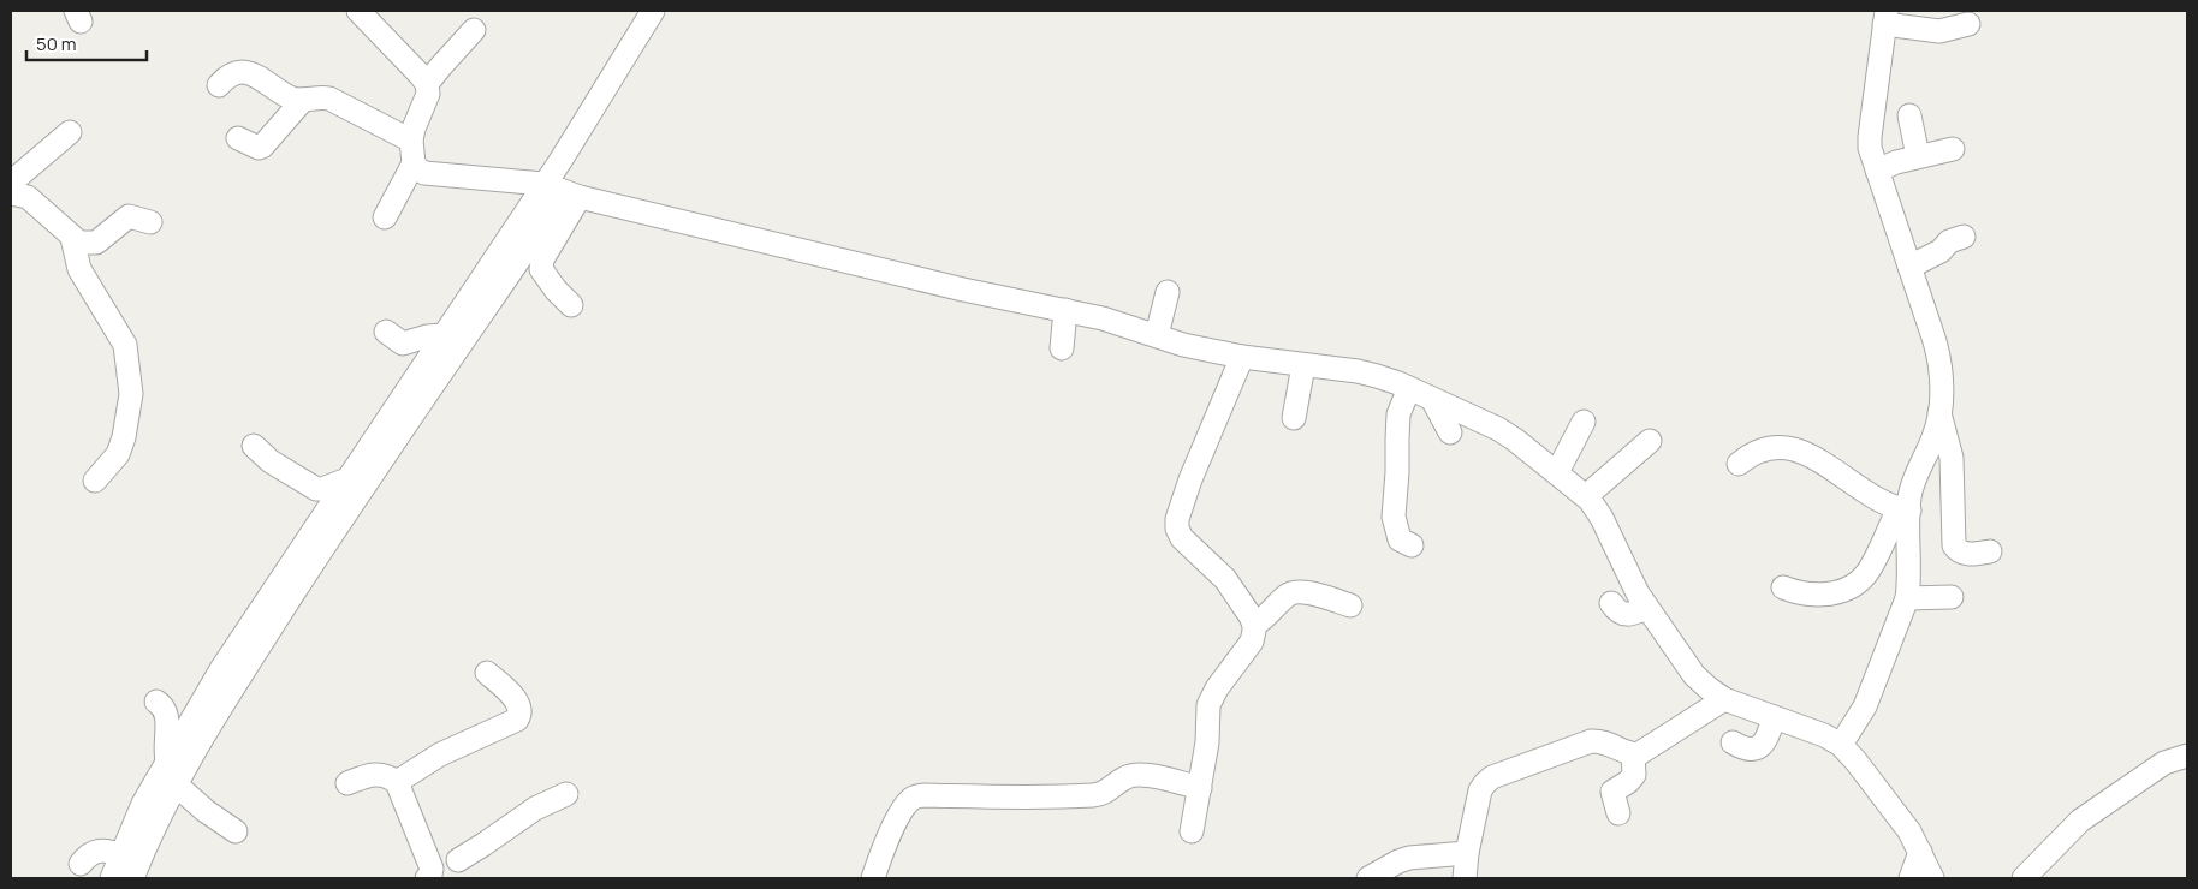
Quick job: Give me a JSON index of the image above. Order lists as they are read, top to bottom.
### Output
{
  "scale_bar": "50 m"
}
